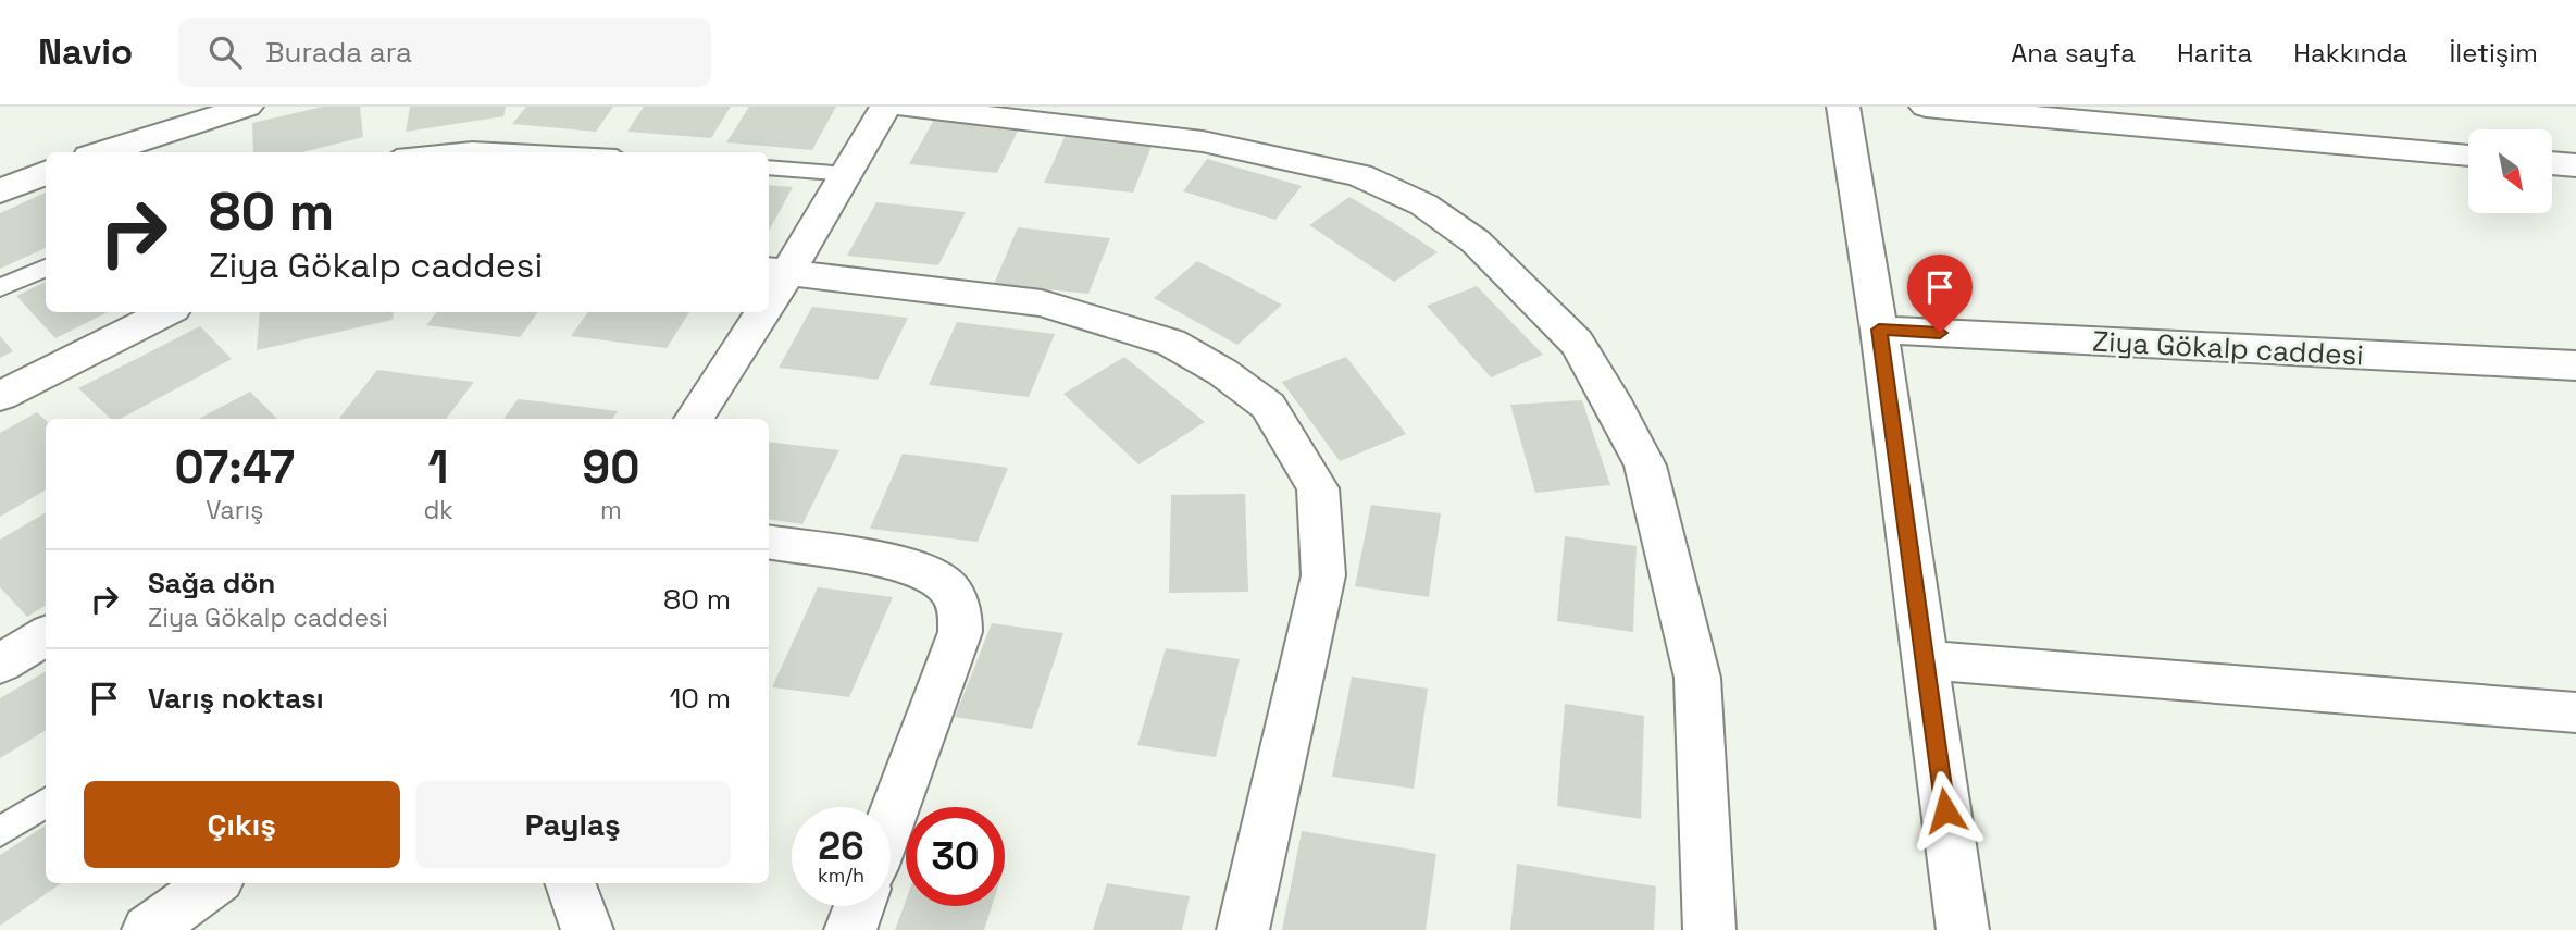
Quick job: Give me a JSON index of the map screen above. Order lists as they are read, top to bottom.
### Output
{
  "streets": {
    "street": ["Ziya Gökalp caddesi"]
  },
  "north": "bottom right",
  "page": {
    "header": "Navio",
    "search": "Burada ara",
    "nav": [
      "Ana sayfa",
      "Harita",
      "Hakkında",
      "İletişim"
    ],
    "turn": ["80 m", "Ziya Gökalp caddesi"],
    "eta": [
      "07:47",
      "Varış",
      "1",
      "dk",
      "90",
      "m"
    ],
    "list": [
      {
        "name": "Sağa dön",
        "note": "Ziya Gökalp caddesi",
        "value": "80 m"
      },
      {
        "name": "Varış noktası",
        "value": "10 m"
      }
    ],
    "buttons": ["Çıkış", "Paylaş"],
    "speed": "26 km/h",
    "limit": "30"
  }
}
